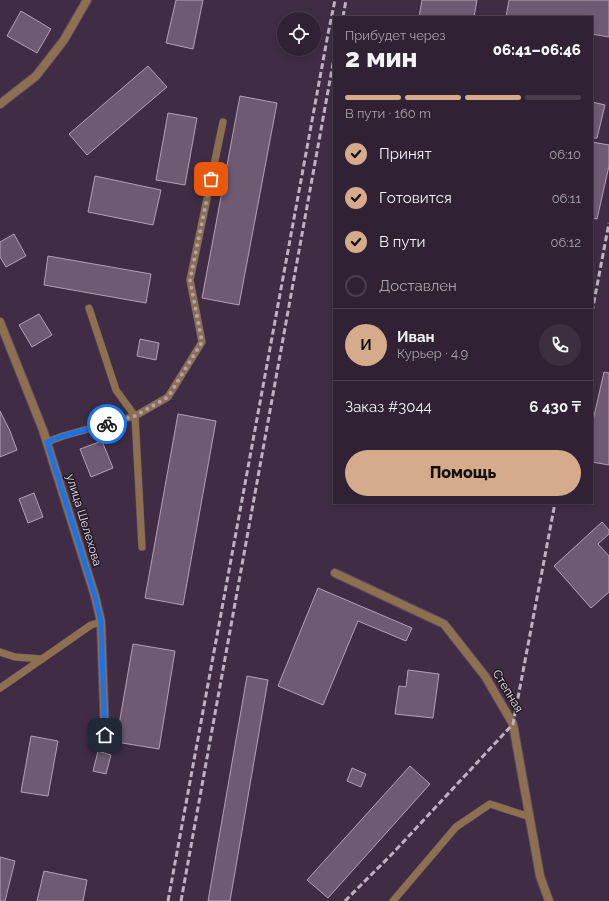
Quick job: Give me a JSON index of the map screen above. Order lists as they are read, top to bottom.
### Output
{
  "streets": {
    "street": ["улица Шелехова", "Степная"]
  },
  "page": {
    "heading": ["2 мин", "Прибудет через", "06:41–06:46"],
    "panel": [
      "Иван",
      "Курьер · 4.9",
      "Заказ #3044",
      "6 430 ₸"
    ],
    "bar": "В пути · 160 m",
    "list": [
      ["Принят", "06:10"],
      ["Готовится", "06:11"],
      ["В пути", "06:12"],
      "Доставлен"
    ],
    "round": "И",
    "buttons": "Помощь"
  }
}
